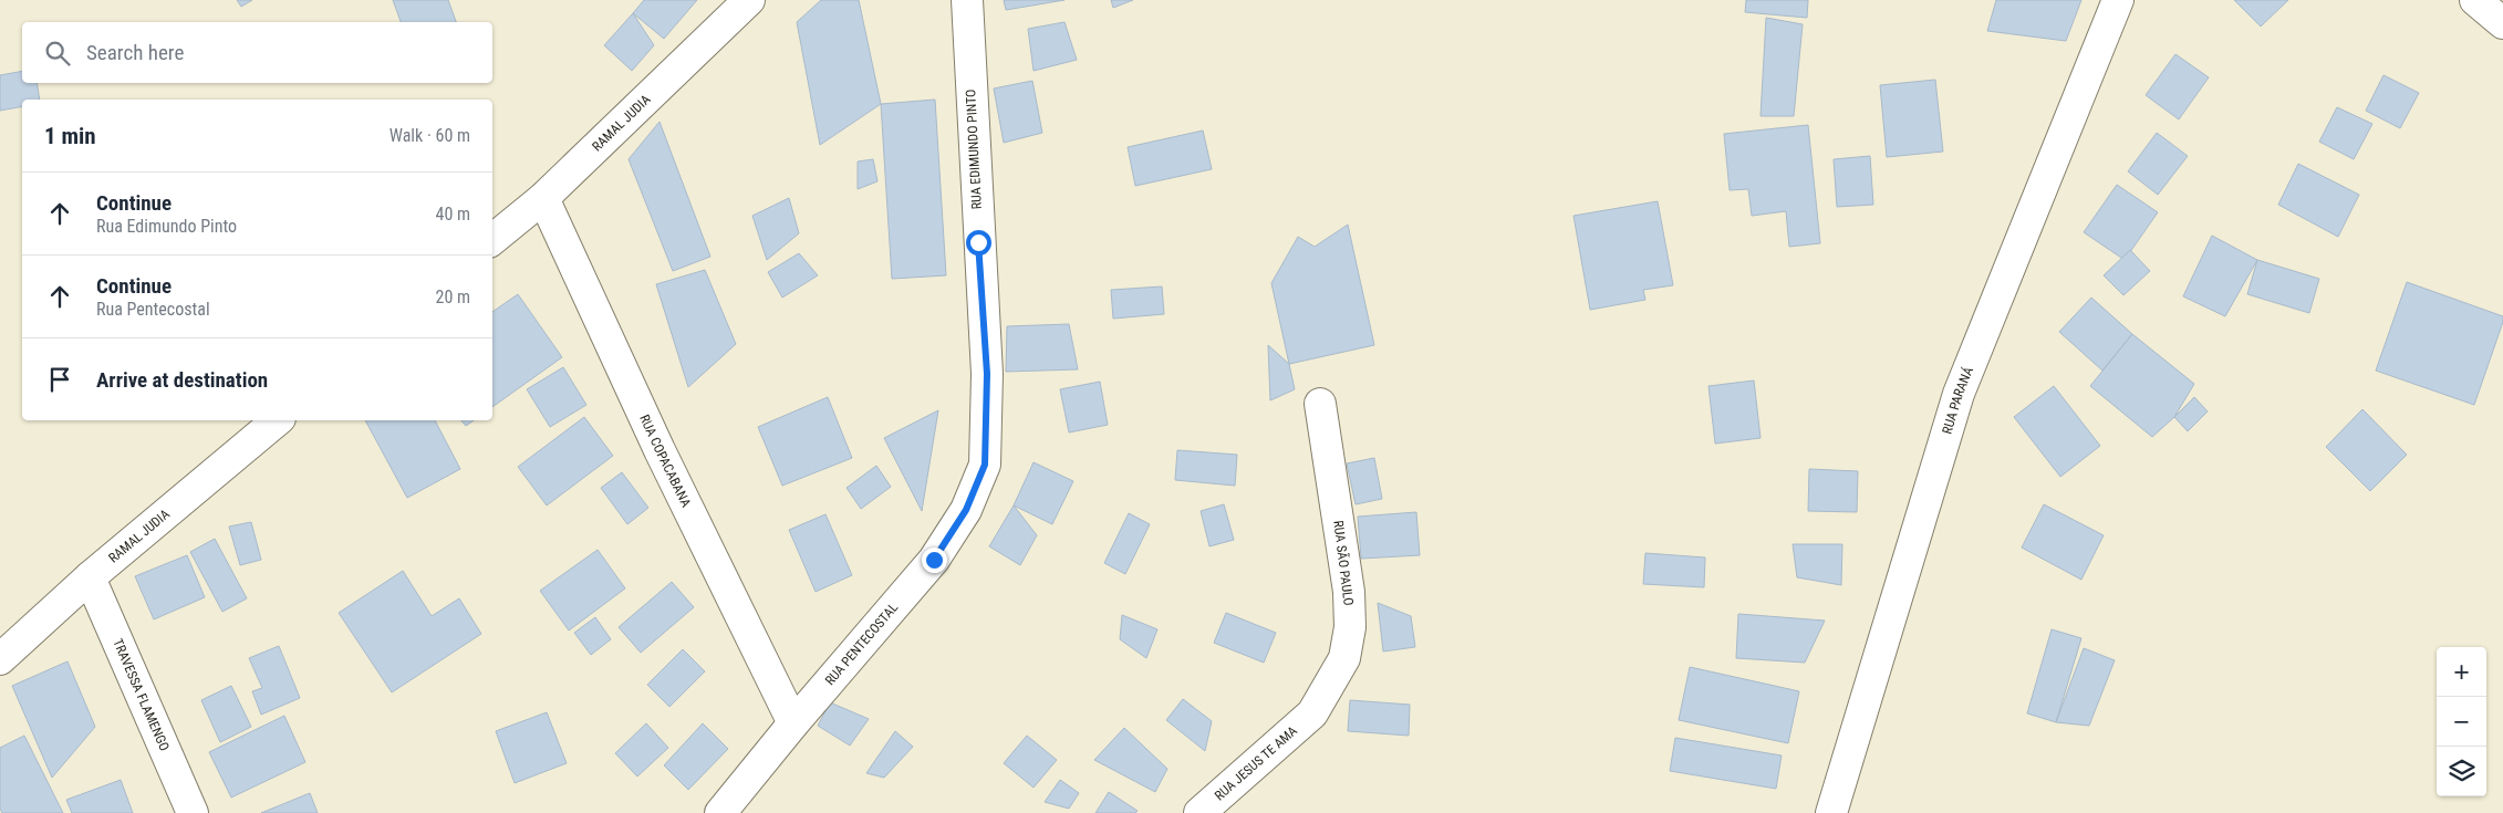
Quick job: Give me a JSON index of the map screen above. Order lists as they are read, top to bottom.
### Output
{
  "streets": {
    "street": [
      "RAMAL JUDIA",
      "RUA EDIMUNDO PINTO",
      "RUA PARANÁ",
      "RUA COPACABANA",
      "RUA SÃO PAULO",
      "RUA PENTECOSTAL",
      "TRAVESSA FLAMENGO",
      "RUA JESUS TE AMA"
    ]
  },
  "crossings": [
    ["RAMAL JUDIA", "RUA COPACABANA"],
    ["RAMAL JUDIA", "TRAVESSA FLAMENGO"],
    ["RUA EDIMUNDO PINTO", "RUA PENTECOSTAL"],
    ["RUA COPACABANA", "RUA PENTECOSTAL"],
    ["RUA SÃO PAULO", "RUA JESUS TE AMA"]
  ],
  "page": {
    "search": "Search here",
    "heading": ["1 min", "Walk · 60 m"],
    "list": [
      ["Continue", "Rua Edimundo Pinto", "40 m"],
      ["Continue", "Rua Pentecostal", "20 m"],
      "Arrive at destination"
    ],
    "map_buttons": ["+", "−"]
  }
}
